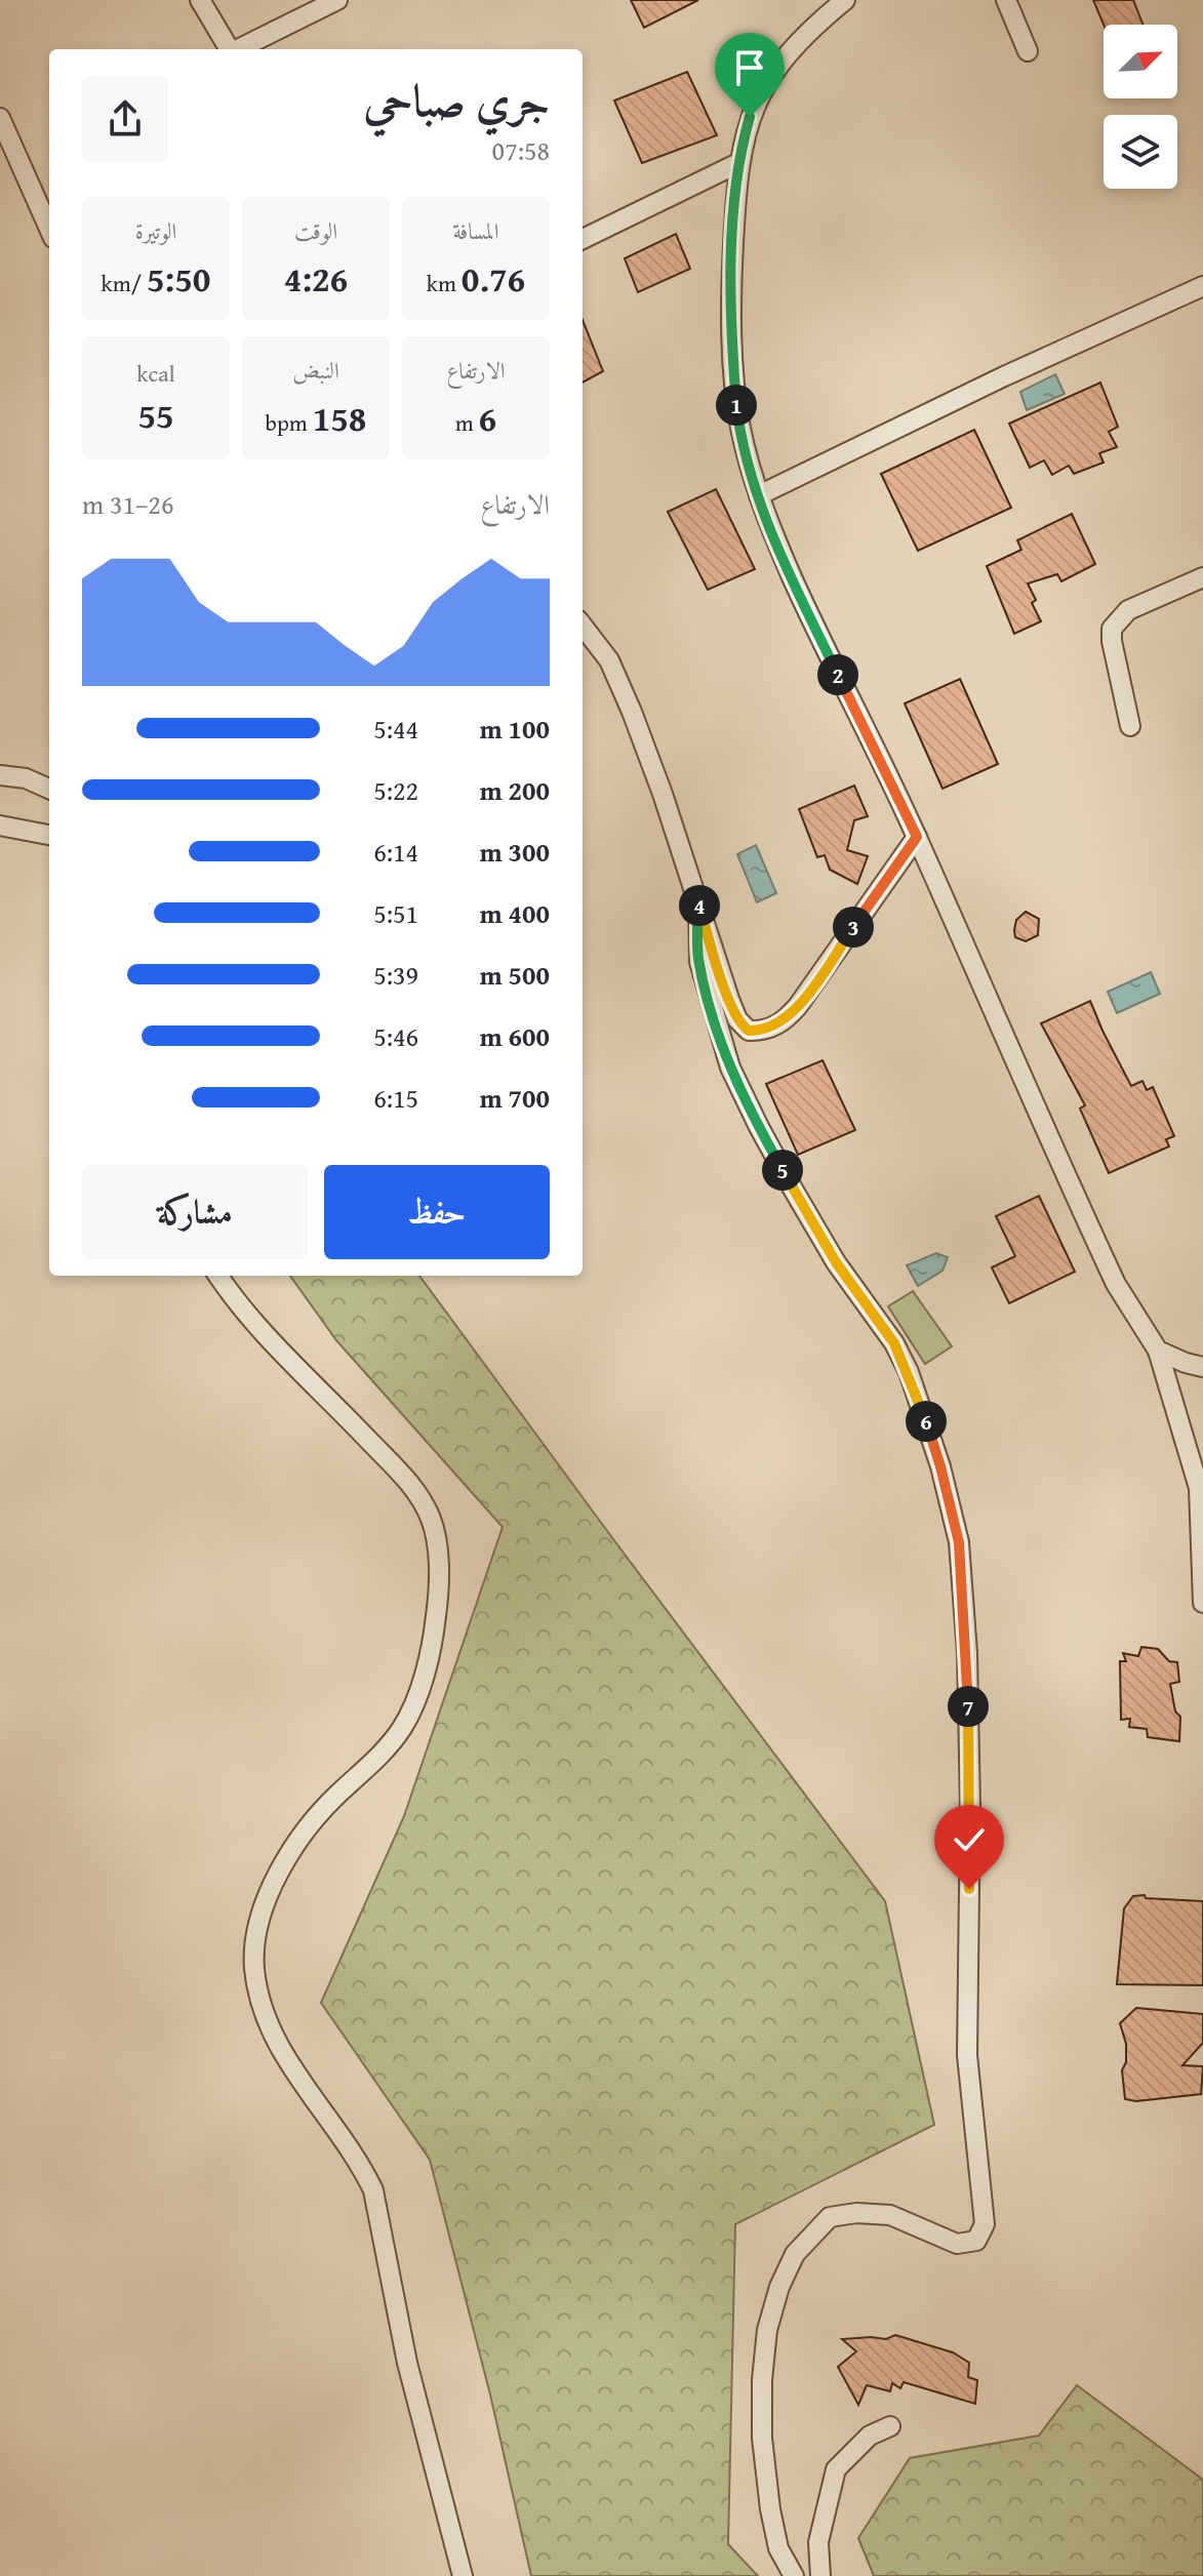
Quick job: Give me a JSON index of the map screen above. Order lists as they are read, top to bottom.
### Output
{
  "north": "top right",
  "page": {
    "heading": ["جري صباحي", "07:58"],
    "stats": [
      ["المسافة", "0.76 km"],
      ["الوقت", "4:26"],
      ["الوتيرة", "5:50 /km"],
      ["الارتفاع", "6 m"],
      ["النبض", "158 bpm"],
      ["kcal", "55"]
    ],
    "pins": [
      "1",
      "2",
      "4",
      "3",
      "5",
      "6",
      "7"
    ],
    "chart": ["الارتفاع", "26–31 m"],
    "list": [
      {
        "name": "100 m",
        "note": "5:44"
      },
      {
        "name": "200 m",
        "note": "5:22"
      },
      {
        "name": "300 m",
        "note": "6:14"
      },
      {
        "name": "400 m",
        "note": "5:51"
      },
      {
        "name": "500 m",
        "note": "5:39"
      },
      {
        "name": "600 m",
        "note": "5:46"
      },
      {
        "name": "700 m",
        "note": "6:15"
      }
    ],
    "buttons": ["حفظ", "مشاركة"]
  }
}
